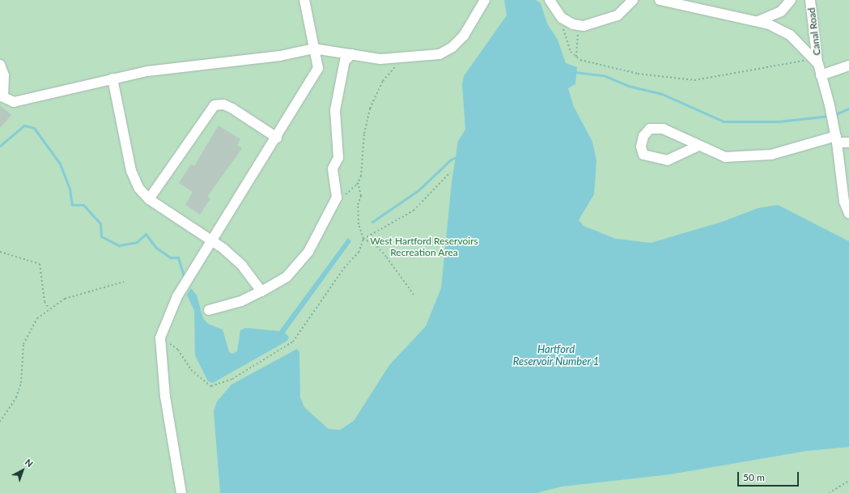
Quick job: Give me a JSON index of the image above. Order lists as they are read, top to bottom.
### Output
{
  "streets": {
    "street": ["Canal Road"]
  },
  "water": ["Hartford Reservoir Number 1"],
  "parks": ["West Hartford Reservoirs Recreation Area"],
  "scale_bar": "50 m",
  "north": "top right"
}
